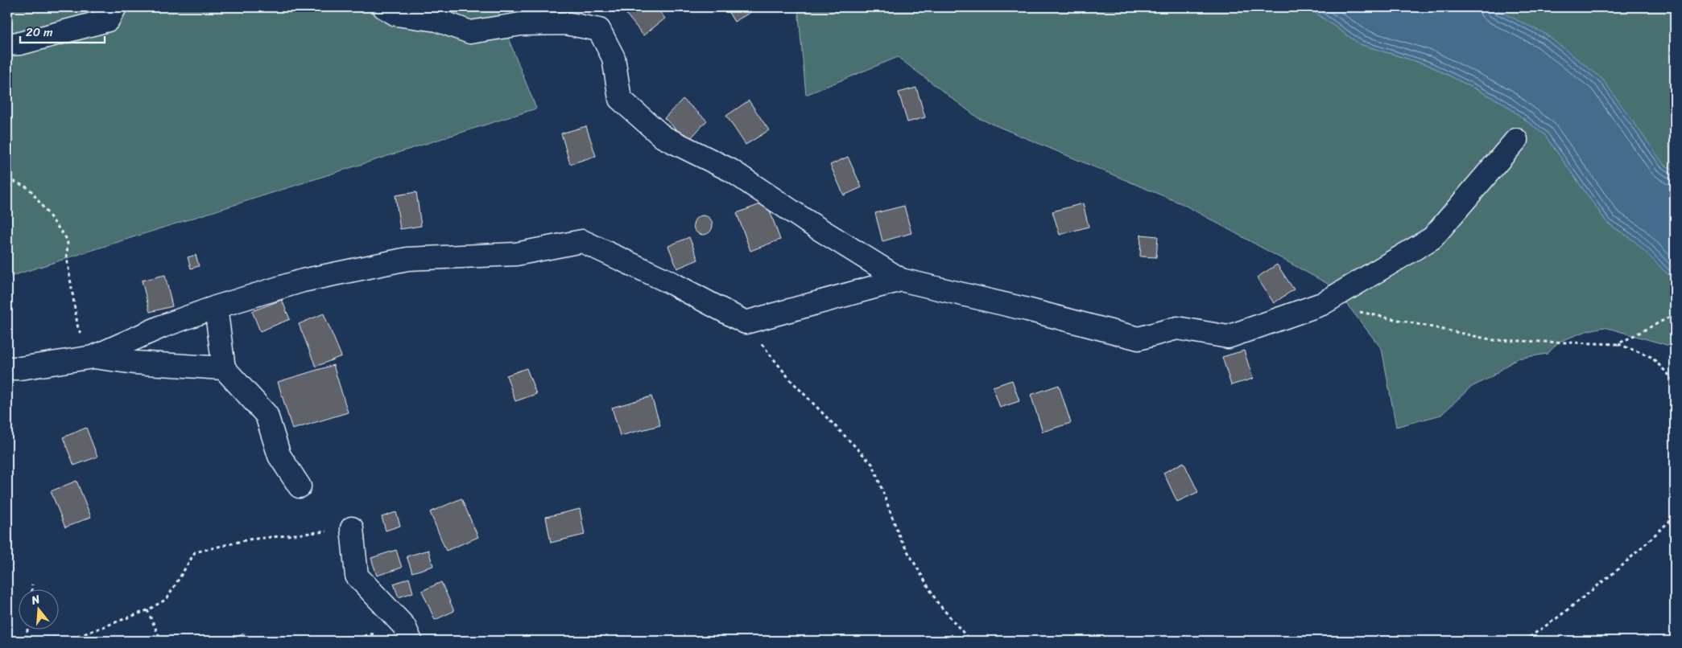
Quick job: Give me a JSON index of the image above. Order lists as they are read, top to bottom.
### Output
{
  "scale_bar": "20 m",
  "north": "top"
}
